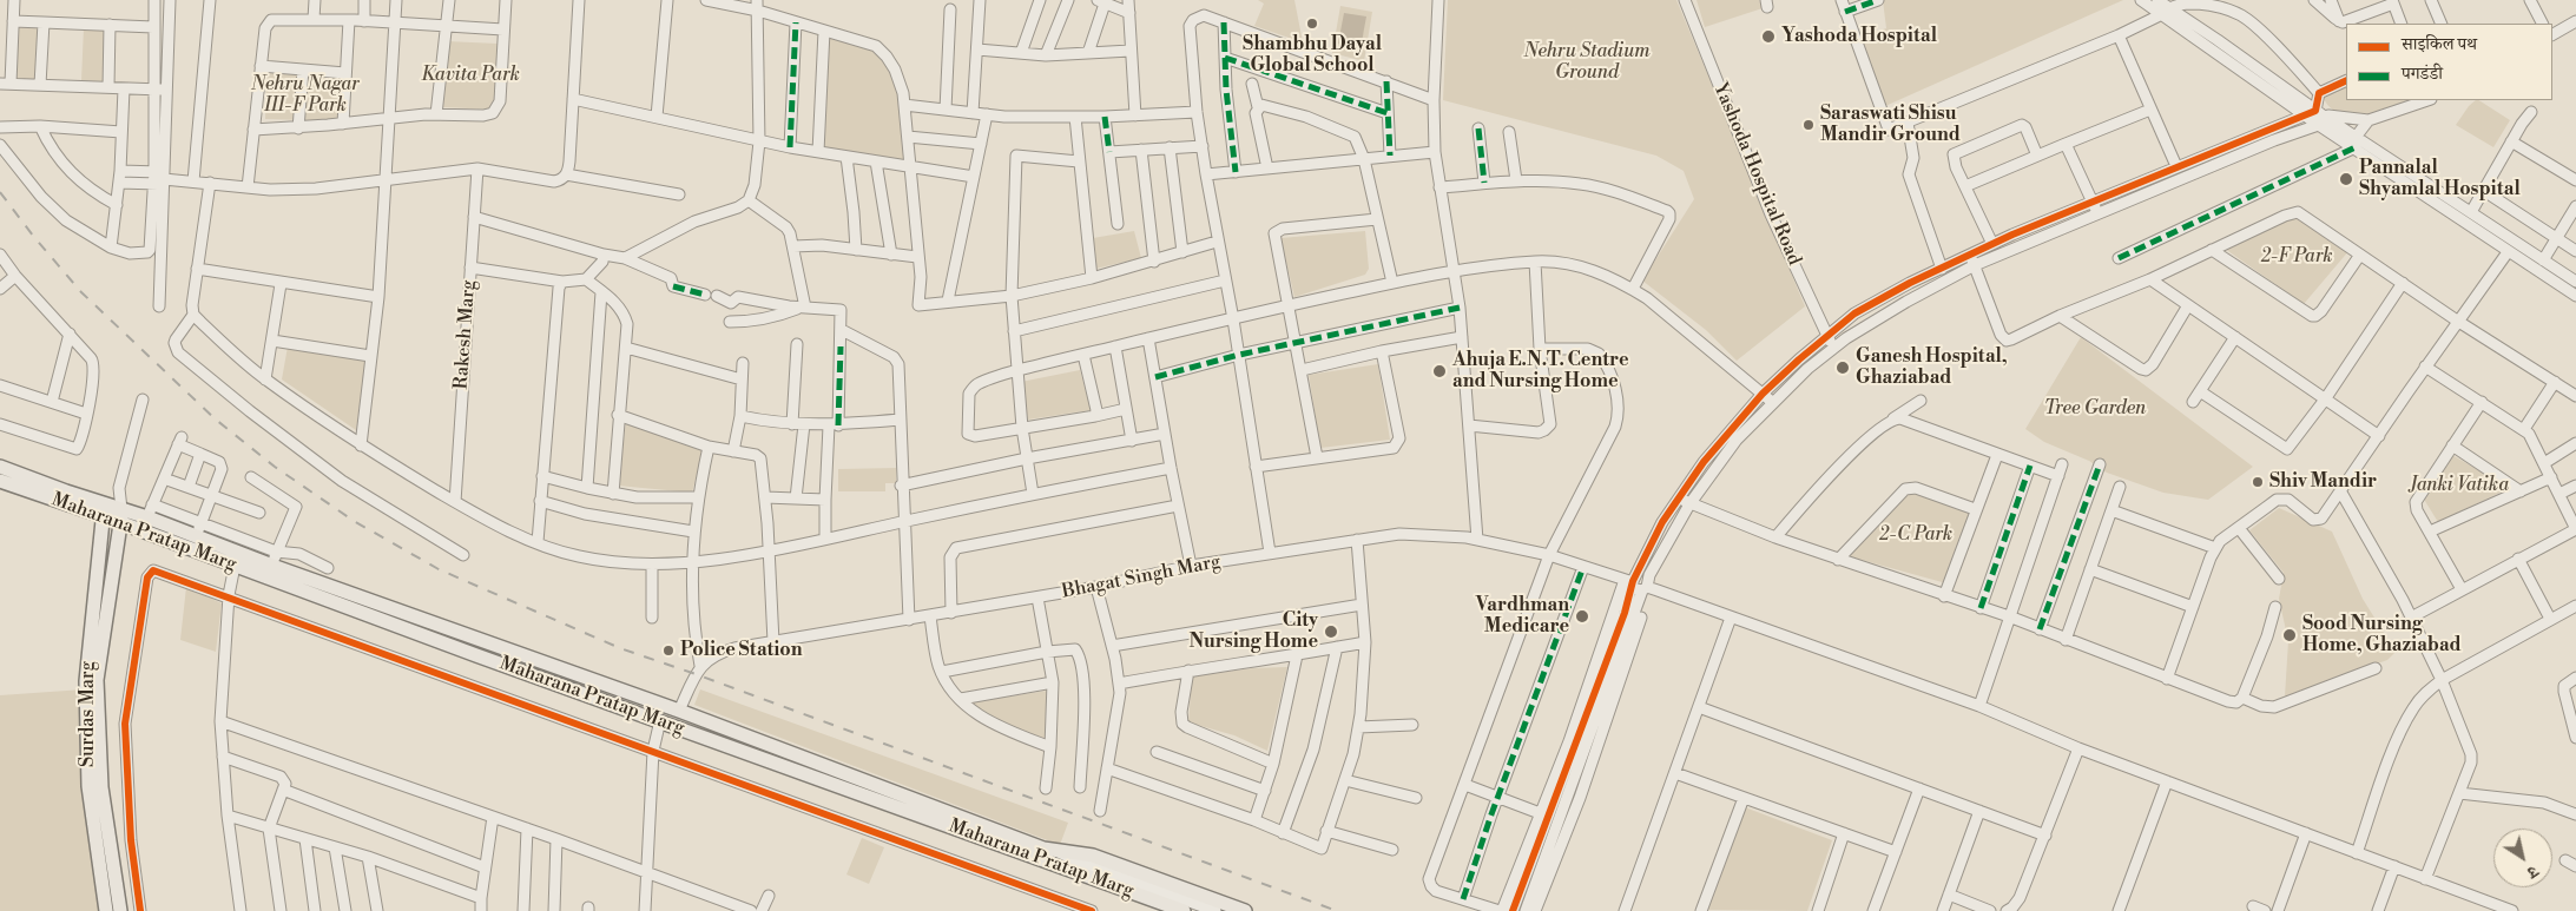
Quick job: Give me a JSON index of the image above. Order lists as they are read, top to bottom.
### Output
{
  "streets": {
    "main road": ["Maharana Pratap Marg", "Surdas Marg"],
    "street": ["Yashoda Hospital Road", "Rakesh Marg", "Bhagat Singh Marg"]
  },
  "crossings": [
    ["Maharana Pratap Marg", "Surdas Marg"]
  ],
  "parks": [
    "Nehru Stadium Ground",
    "Kavita Park",
    "Nehru Nagar III-F Park",
    "2-F Park",
    "Tree Garden",
    "Janki Vatika",
    "2-C Park"
  ],
  "places": [
    "Shambhu Dayal Global School",
    "Yashoda Hospital",
    "Saraswati Shisu Mandir Ground",
    "Pannalal Shyamlal Hospital",
    "Ganesh Hospital, Ghaziabad",
    "Ahuja E.N.T. Centre and Nursing Home",
    "Shiv Mandir",
    "Vardhman Medicare",
    "City Nursing Home",
    "Sood Nursing Home, Ghaziabad",
    "Police Station"
  ],
  "legend": ["साइकिल पथ", "पगडंडी"],
  "north": "bottom right"
}
